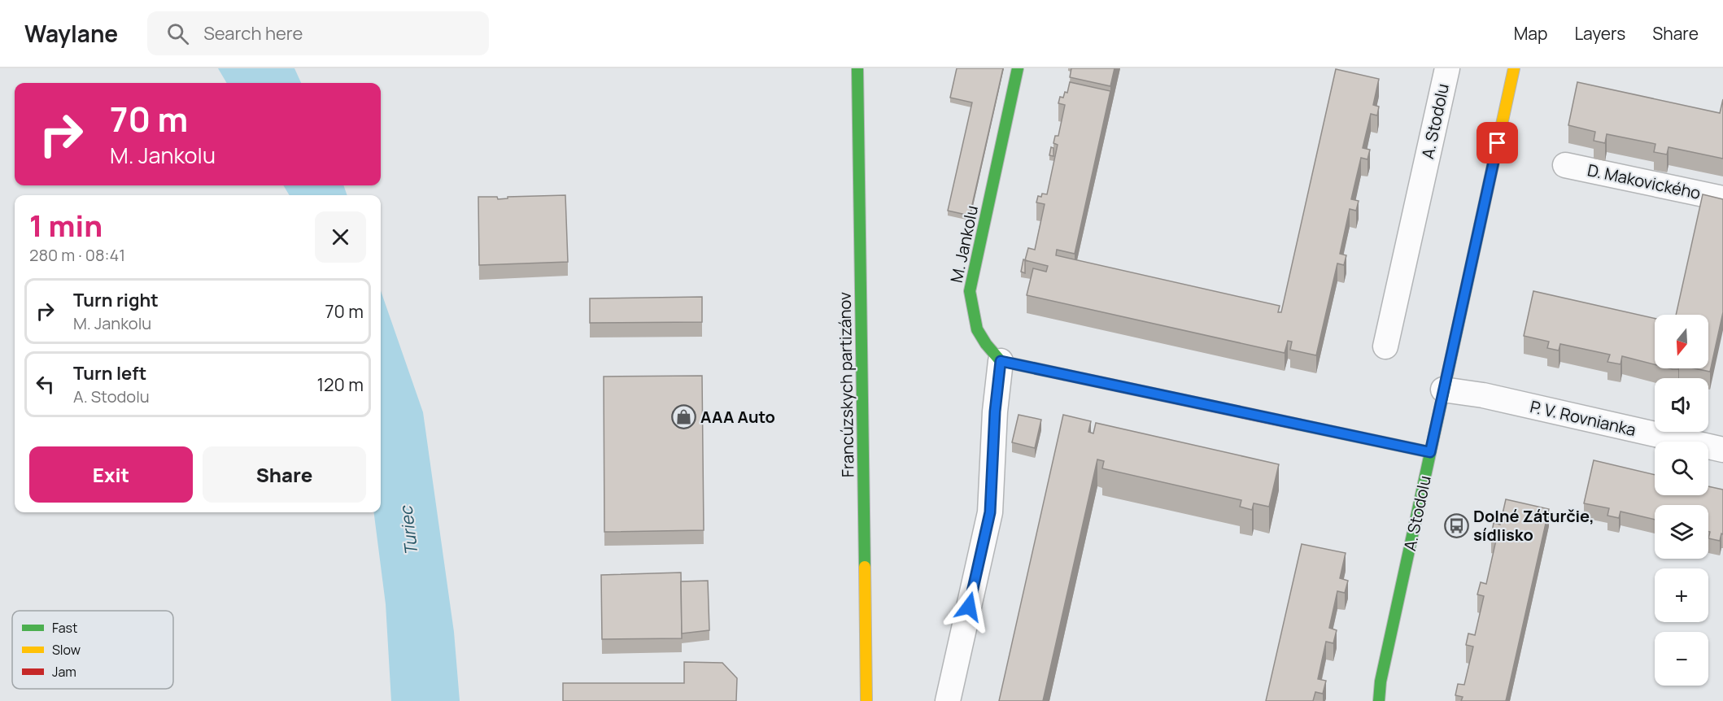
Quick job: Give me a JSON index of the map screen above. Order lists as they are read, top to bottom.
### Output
{
  "streets": {
    "street": [
      "A. Stodolu",
      "D. Makovického",
      "M. Jankolu",
      "Francúzskych partizánov",
      "P. V. Rovnianka"
    ]
  },
  "crossings": [
    ["A. Stodolu", "P. V. Rovnianka"]
  ],
  "water": ["Turiec"],
  "places": {
    "shop": ["AAA Auto"],
    "bus stop": ["Dolné Záturčie, sídlisko"]
  },
  "legend": ["Fast", "Slow", "Jam"],
  "north": "bottom",
  "page": {
    "header": "Waylane",
    "search": "Search here",
    "nav": ["Map", "Layers", "Share"],
    "turn": ["70 m", "M. Jankolu"],
    "heading": ["1 min", "280 m · 08:41"],
    "list": [
      {
        "name": "Turn right",
        "note": "M. Jankolu",
        "value": "70 m"
      },
      {
        "name": "Turn left",
        "note": "A. Stodolu",
        "value": "120 m"
      }
    ],
    "map_buttons": ["+", "−"],
    "buttons": ["Exit", "Share"]
  }
}
